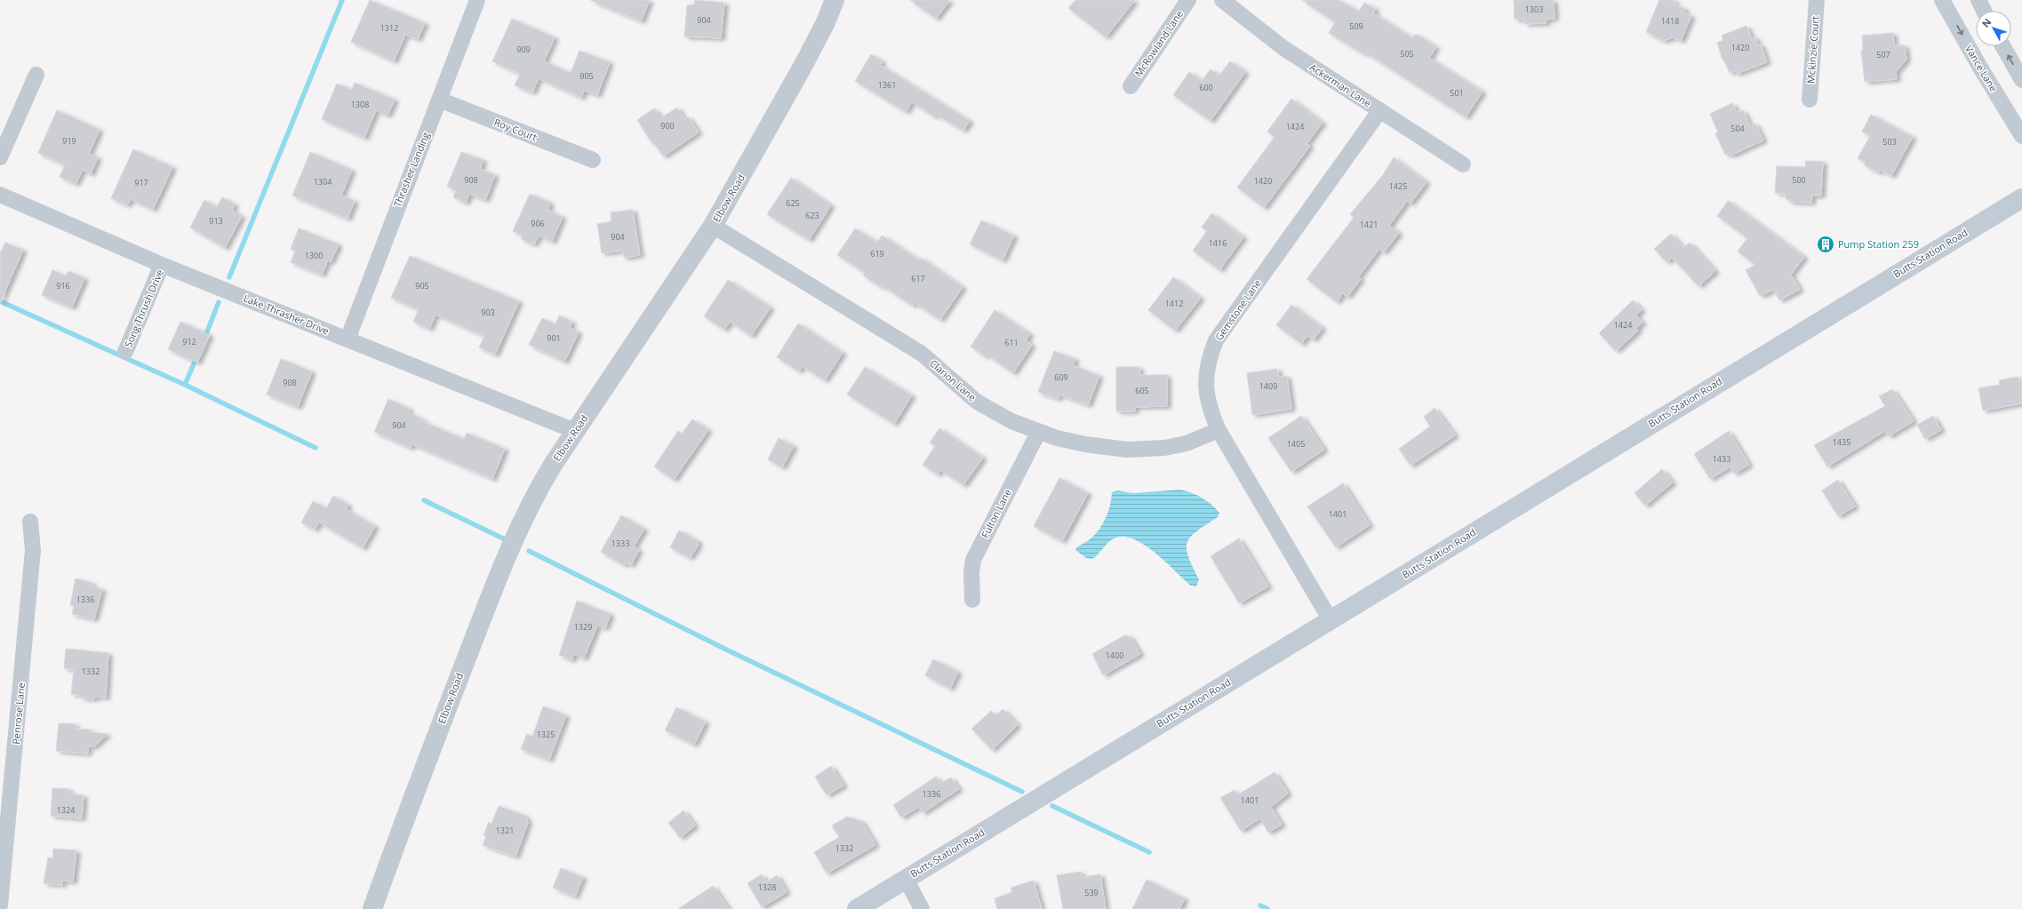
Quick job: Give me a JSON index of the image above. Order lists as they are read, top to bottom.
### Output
{
  "streets": {
    "main road": ["Butts Station Road"],
    "street": [
      "McRowland Lane",
      "Mckinzie Court",
      "Vance Lane",
      "Ackerman Lane",
      "Roy Court",
      "Thrasher Landing",
      "Elbow Road",
      "Song Thrush Drive",
      "Gemstone Lane",
      "Lake Thrasher Drive",
      "Clarion Lane",
      "Fulton Lane",
      "Penrose Lane"
    ]
  },
  "crossings": [
    ["Ackerman Lane", "Gemstone Lane"],
    ["Roy Court", "Thrasher Landing"],
    ["Thrasher Landing", "Lake Thrasher Drive"],
    ["Elbow Road", "Lake Thrasher Drive"],
    ["Elbow Road", "Clarion Lane"],
    ["Butts Station Road", "Gemstone Lane"],
    ["Song Thrush Drive", "Lake Thrasher Drive"],
    ["Gemstone Lane", "Clarion Lane"],
    ["Clarion Lane", "Fulton Lane"]
  ],
  "places": {
    "building": ["Pump Station 259"]
  },
  "house_numbers": [
    "1303",
    "904",
    "1418",
    "509",
    "1312",
    "1420",
    "909",
    "505",
    "507",
    "905",
    "1361",
    "600",
    "501",
    "1308",
    "900",
    "1424",
    "504",
    "919",
    "503",
    "908",
    "500",
    "1420",
    "1304",
    "917",
    "1425",
    "625",
    "623",
    "913",
    "906",
    "1421",
    "904",
    "1416",
    "619",
    "1300",
    "617",
    "916",
    "905",
    "1412",
    "903",
    "1424",
    "901",
    "912",
    "611",
    "609",
    "908",
    "1409",
    "605",
    "904",
    "1435",
    "1405",
    "1433",
    "1401",
    "1333",
    "1336",
    "1329",
    "1400",
    "1332",
    "1325",
    "1336",
    "1401",
    "1324",
    "1321",
    "1332",
    "1328",
    "539"
  ],
  "north": "top left"
}
